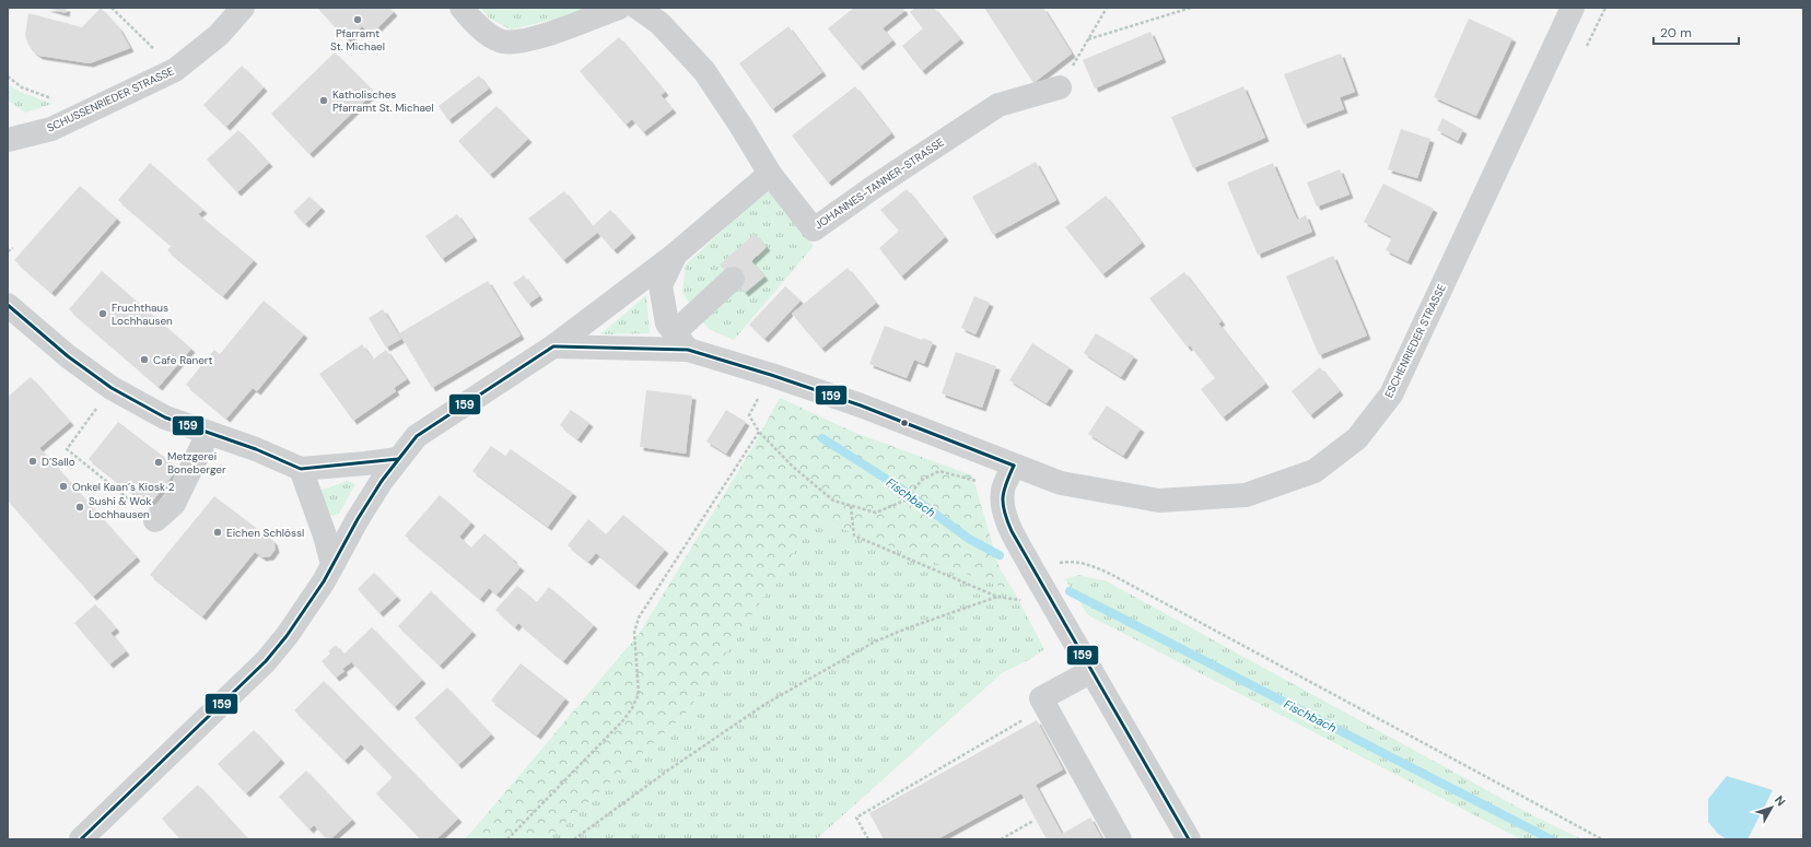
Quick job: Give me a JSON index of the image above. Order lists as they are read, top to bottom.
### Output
{
  "streets": {
    "street": ["SCHUSSENRIEDER STRASSE", "JOHANNES-TANNER-STRASSE", "ESCHENRIEDER STRASSE"]
  },
  "water": ["Fischbach"],
  "places": [
    "Pfarramt St. Michael",
    "Katholisches Pfarramt St. Michael",
    "Fruchthaus Lochhausen",
    "Cafe Ranert",
    "D´Sallo",
    "Metzgerei Boneberger",
    "Onkel Kaan´s Kiosk 2",
    "Sushi & Wok Lochhausen",
    "Eichen Schlössl"
  ],
  "lines": ["transit line 159"],
  "scale_bar": "20 m",
  "north": "top right"
}
